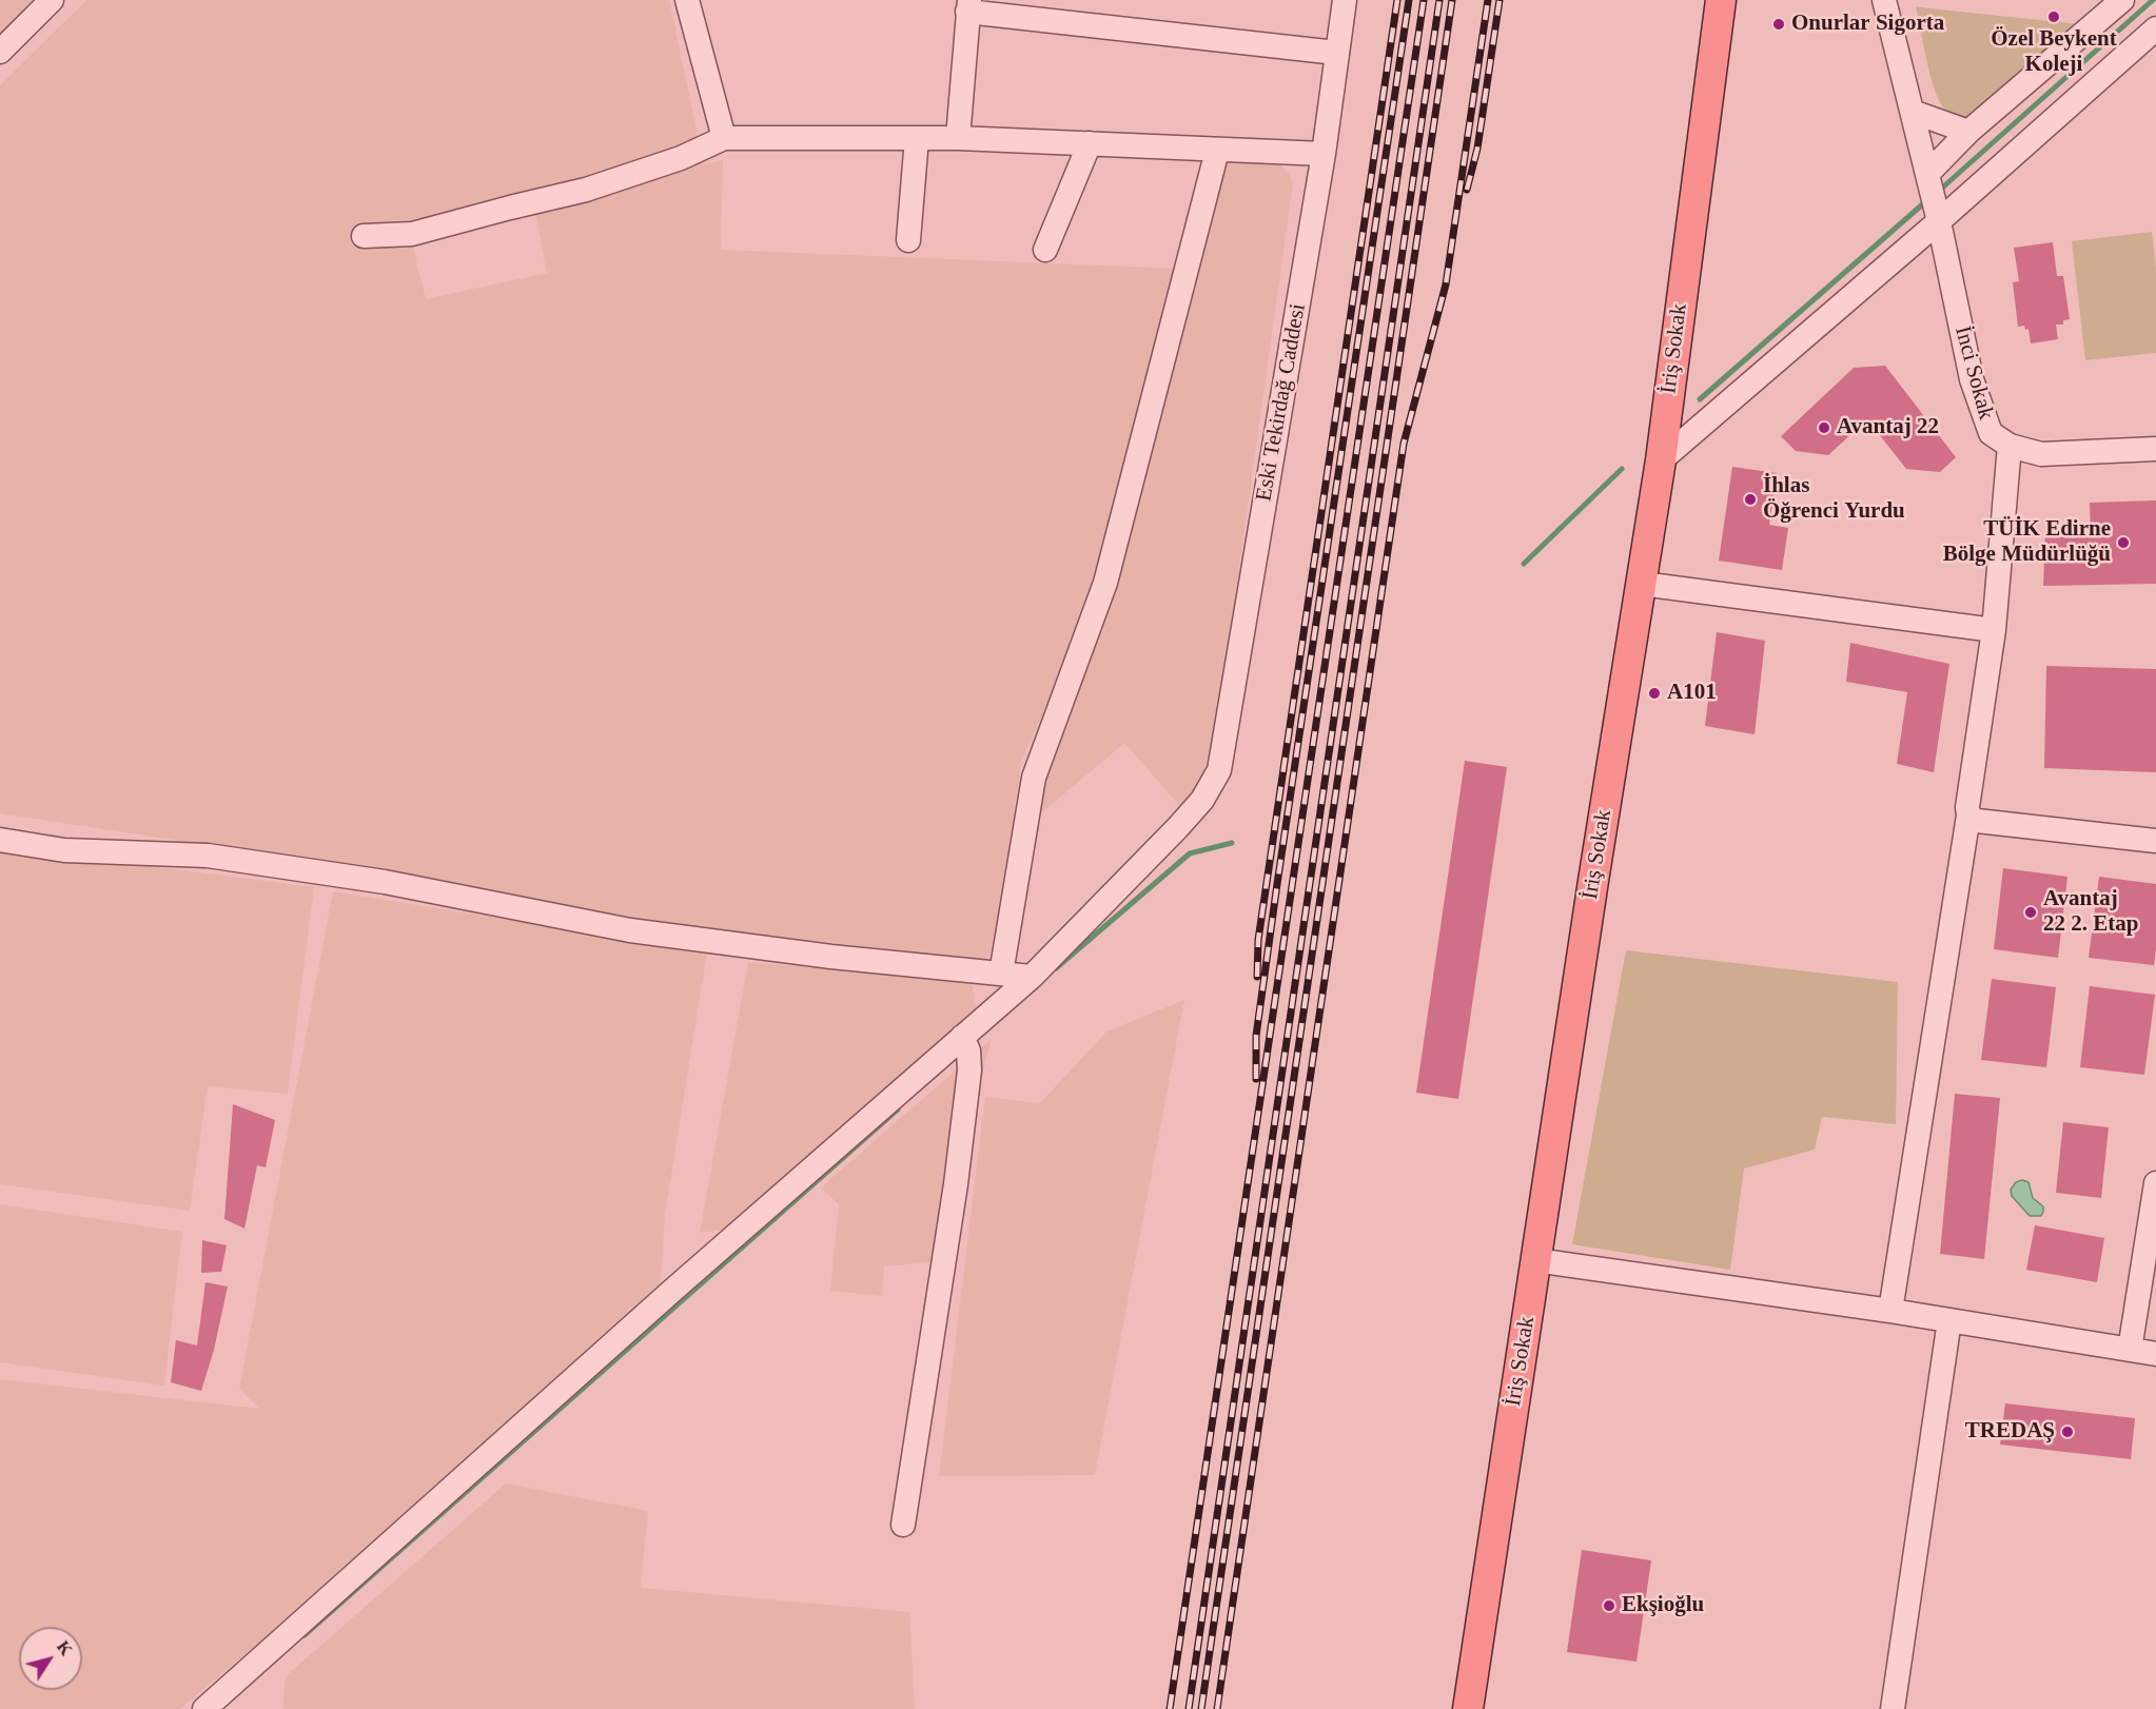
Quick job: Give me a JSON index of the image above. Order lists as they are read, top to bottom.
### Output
{
  "streets": {
    "main road": ["İriş Sokak"],
    "street": ["İnci Sokak", "Eski Tekirdağ Caddesi"]
  },
  "places": [
    "Özel Beykent Koleji",
    "Onurlar Sigorta",
    "Avantaj 22",
    "İhlas Öğrenci Yurdu",
    "TÜİK Edirne Bölge Müdürlüğü",
    "A101",
    "Avantaj 22 2. Etap",
    "TREDAŞ",
    "Ekşioğlu"
  ],
  "north": "top right"
}
